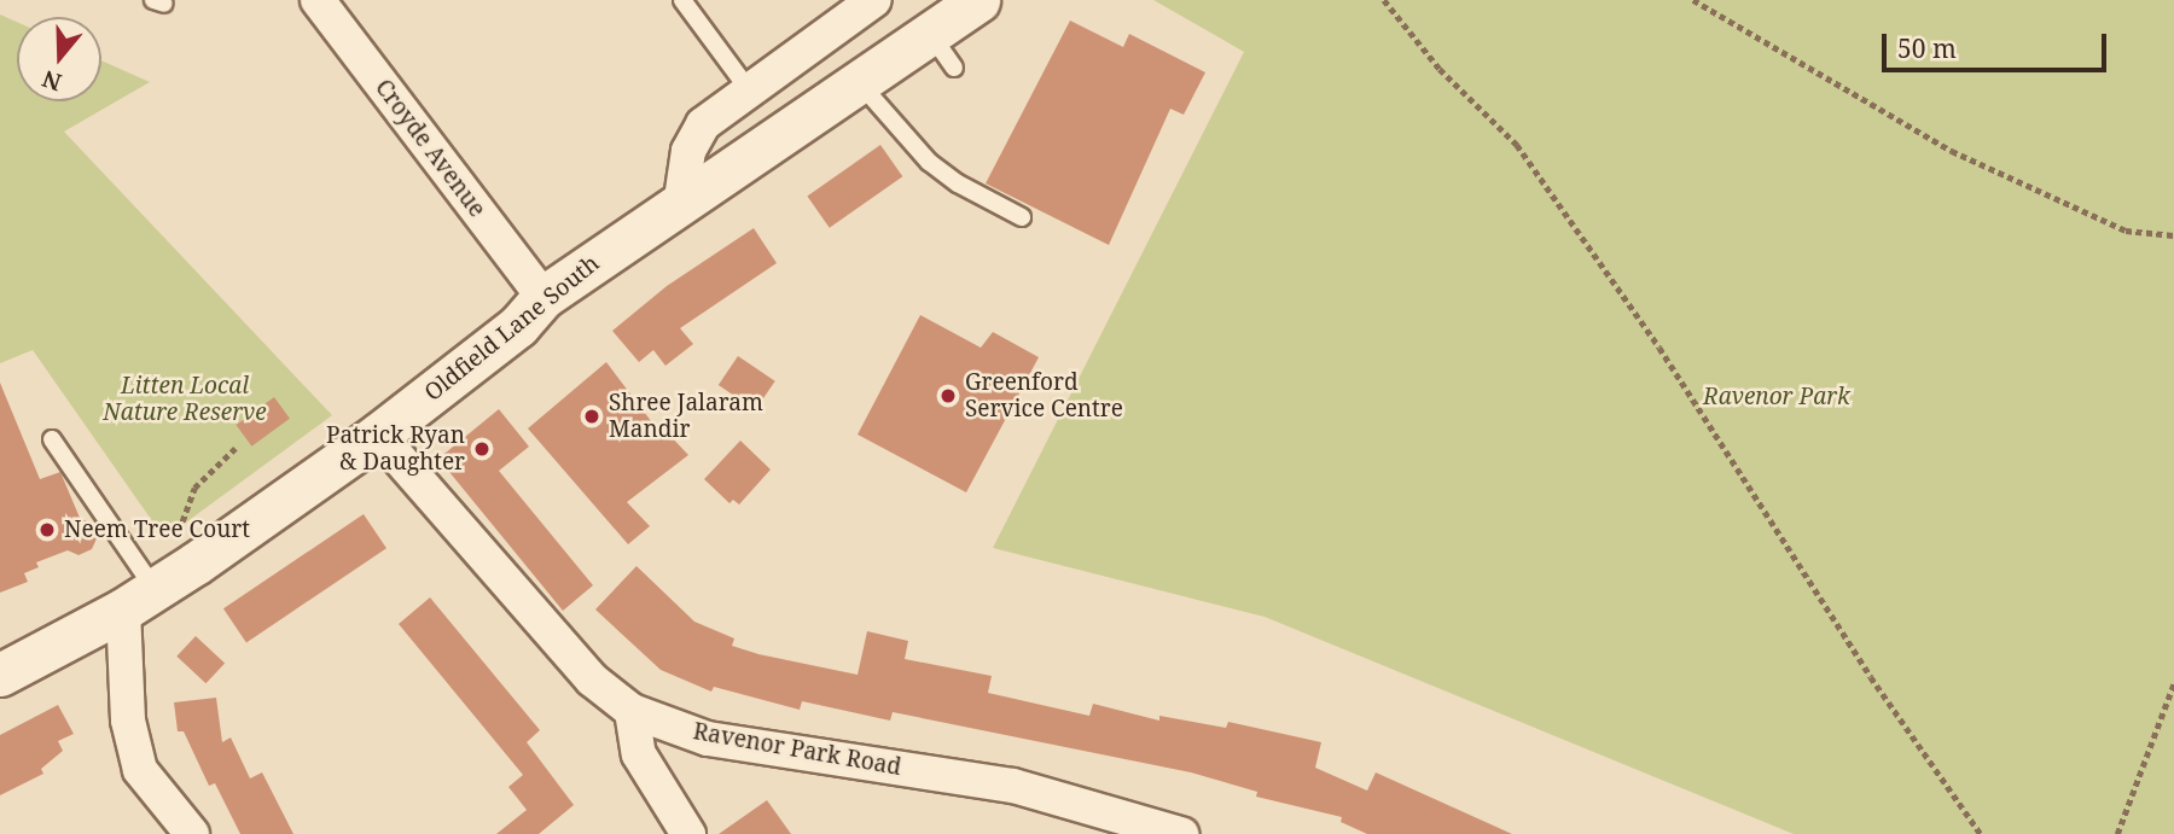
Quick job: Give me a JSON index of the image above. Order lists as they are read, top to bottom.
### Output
{
  "streets": {
    "street": ["Croyde Avenue", "Oldfield Lane South", "Ravenor Park Road"]
  },
  "crossings": [
    ["Croyde Avenue", "Oldfield Lane South"],
    ["Oldfield Lane South", "Ravenor Park Road"]
  ],
  "parks": ["Litten Local Nature Reserve", "Ravenor Park"],
  "places": [
    "Greenford Service Centre",
    "Shree Jalaram Mandir",
    "Patrick Ryan & Daughter",
    "Neem Tree Court"
  ],
  "scale_bar": "50 m",
  "north": "bottom"
}
